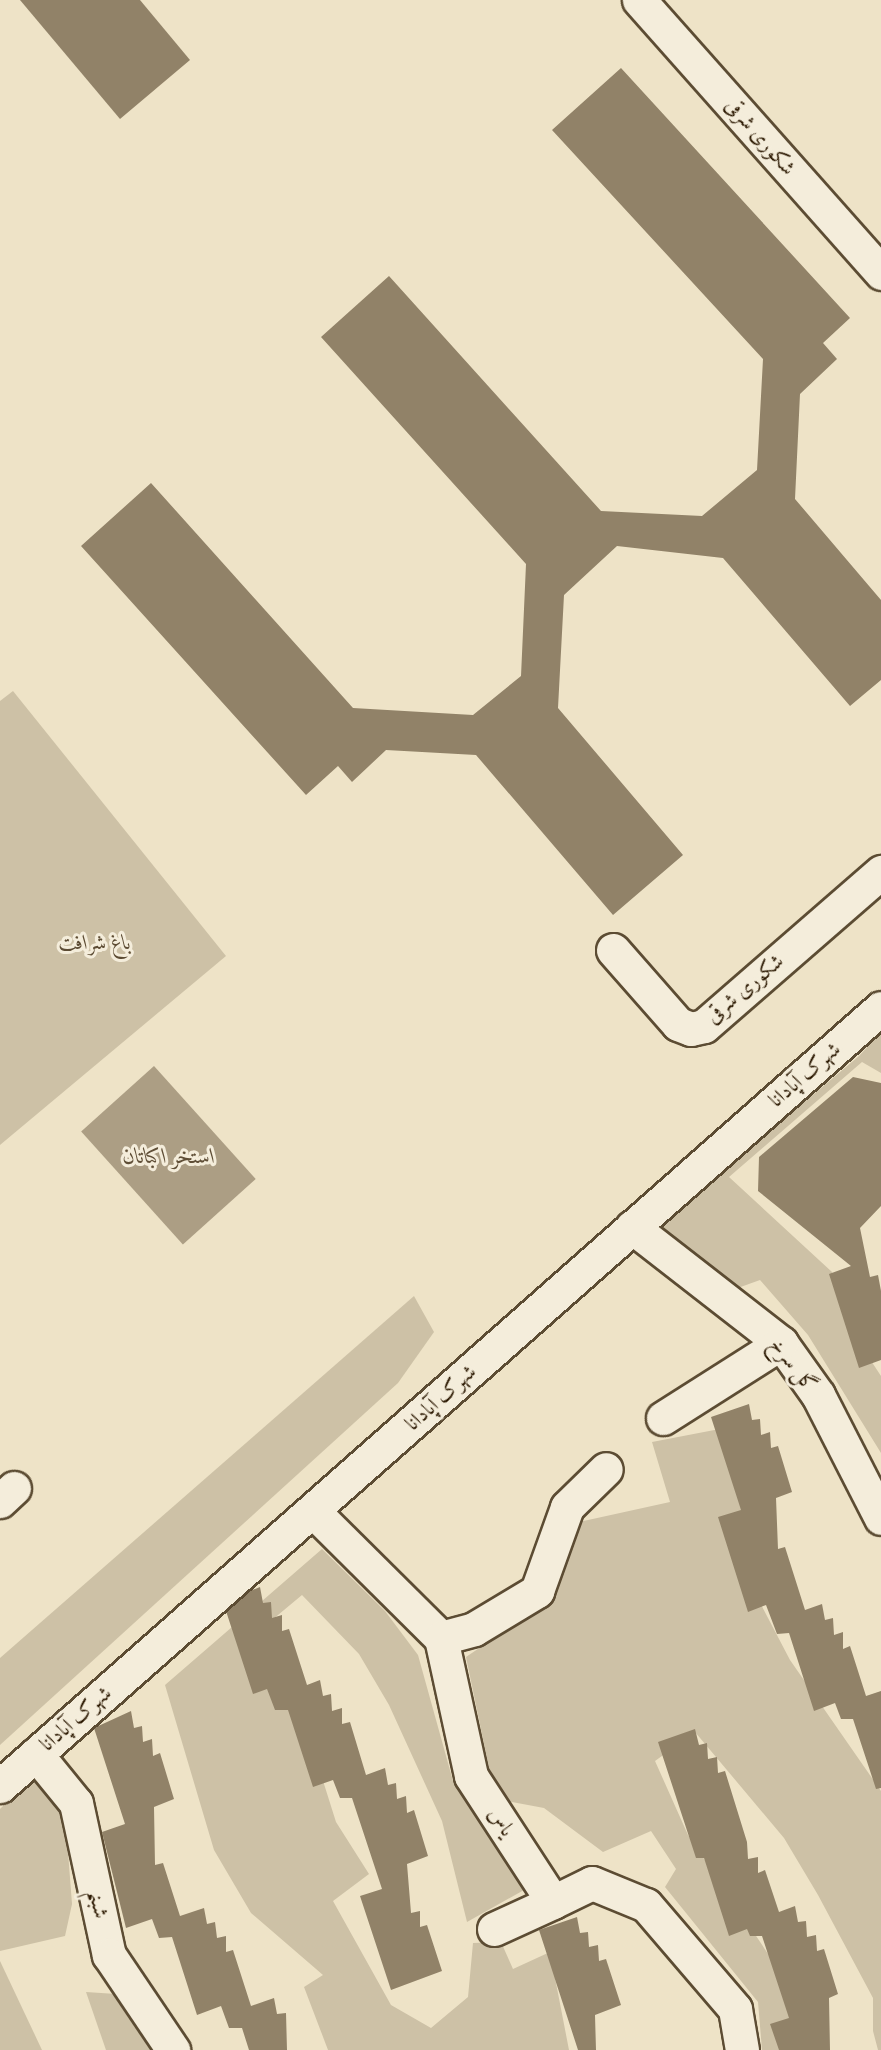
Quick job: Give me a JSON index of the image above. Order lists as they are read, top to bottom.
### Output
{
  "streets": {
    "street": [
      "شکوری شرقی",
      "شهرک آپادانا",
      "گل سرخ",
      "یاس",
      "شبنم"
    ]
  },
  "crossings": [
    ["شهرک آپادانا", "گل سرخ"],
    ["شهرک آپادانا", "شبنم"]
  ],
  "water": ["استخر اکباتان"],
  "parks": ["باغ شرافت"]
}
